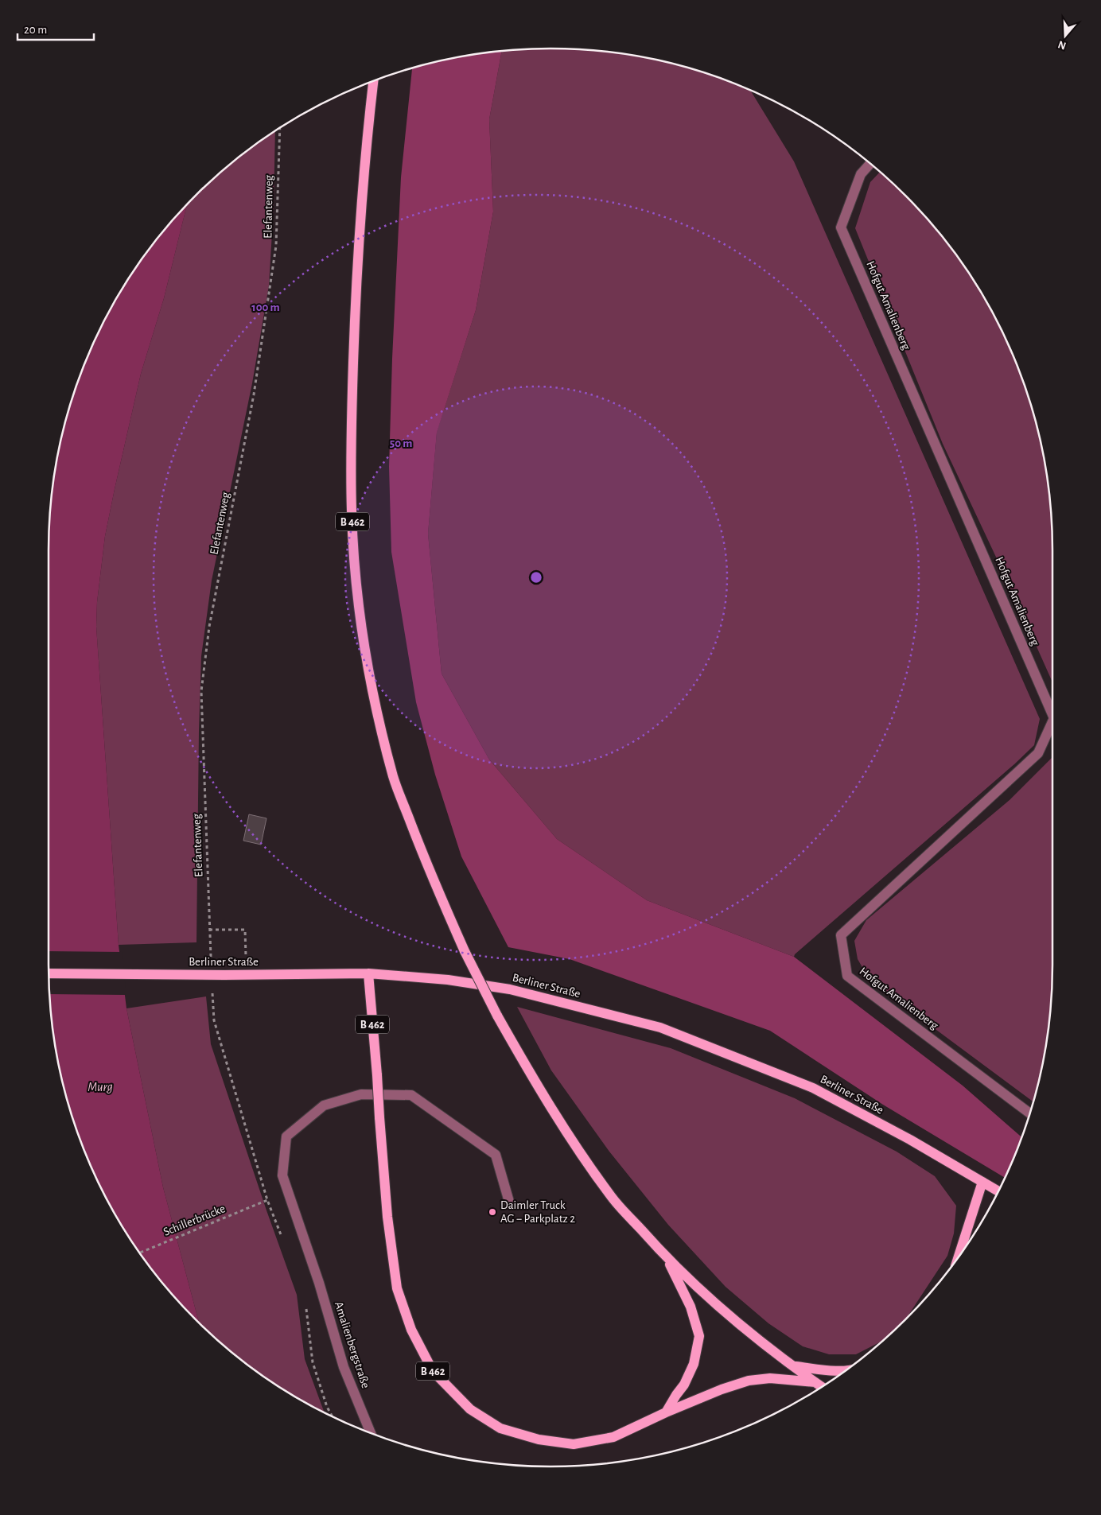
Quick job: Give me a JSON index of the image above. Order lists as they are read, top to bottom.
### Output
{
  "streets": {
    "main road": ["B 462", "Berliner Straße"],
    "street": ["Hofgut Amalienberg", "Amalienbergstraße"],
    "path": ["Elefantenweg", "Schillerbrücke"]
  },
  "crossings": [
    ["Elefantenweg", "Berliner Straße"],
    ["B 462", "Berliner Straße"]
  ],
  "water": ["Murg"],
  "places": ["Daimler Truck AG − Parkplatz 2"],
  "scale_bar": "20 m",
  "north": "bottom",
  "rings": ["100 m", "50 m"]
}
